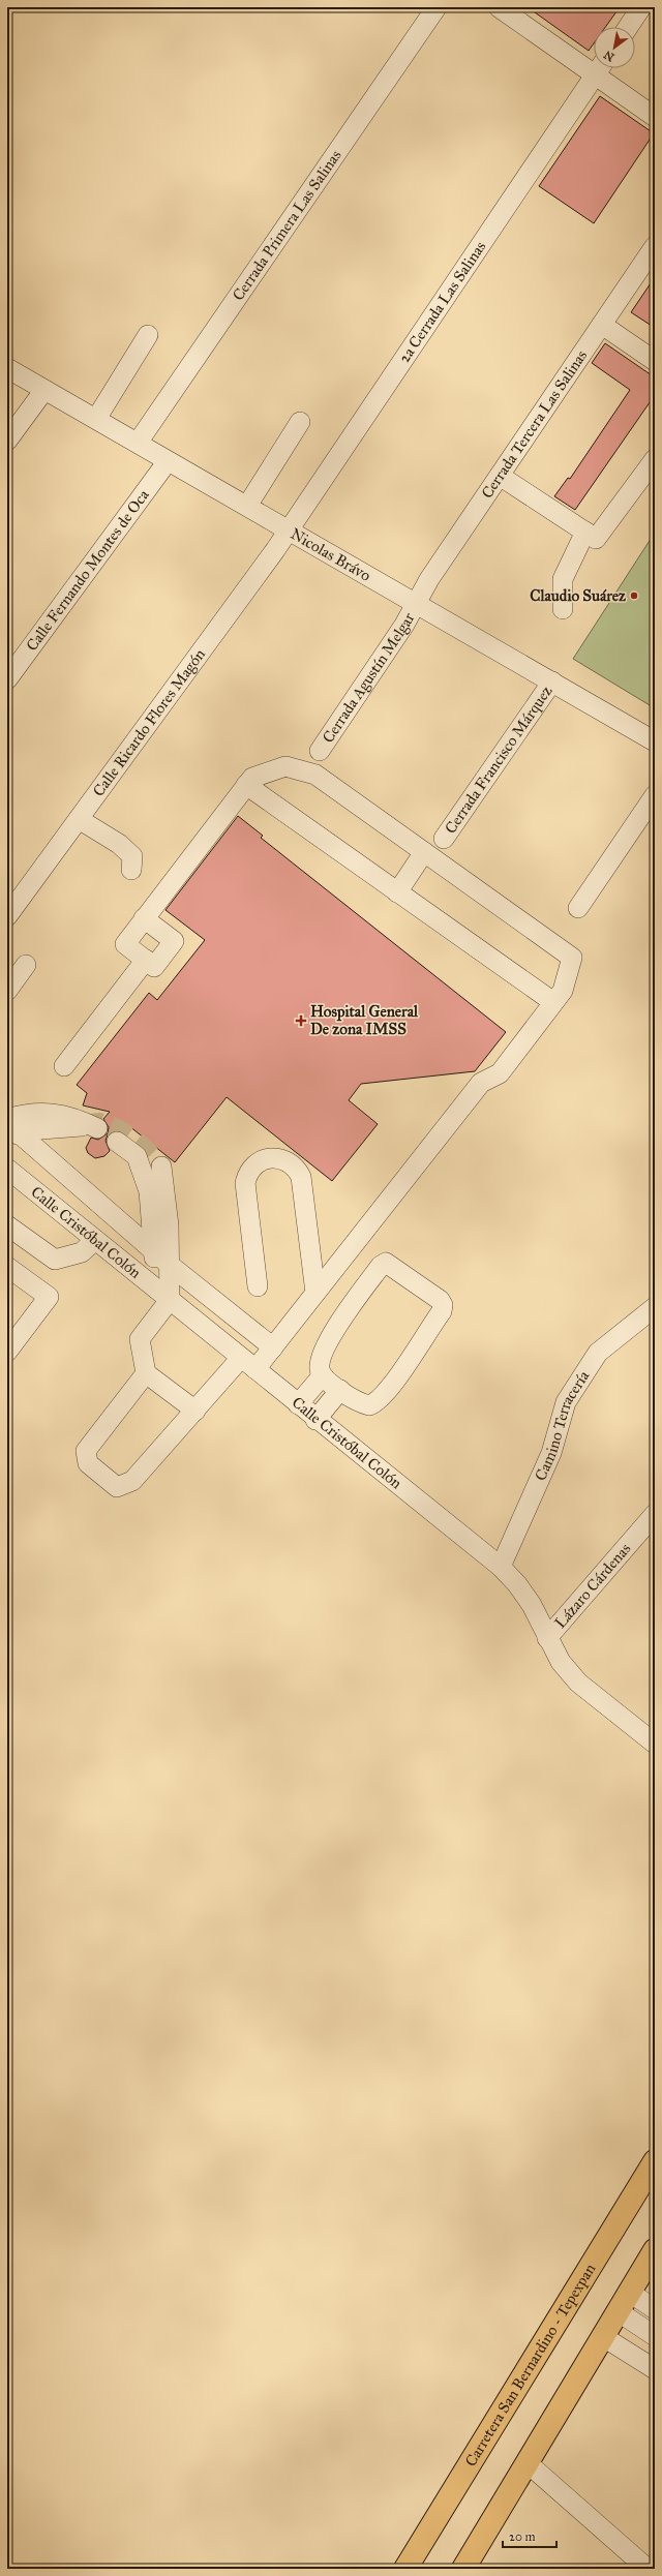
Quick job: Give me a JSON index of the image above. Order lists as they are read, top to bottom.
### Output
{
  "streets": {
    "highway": ["Carretera San Bernardino - Tepexpan"],
    "street": [
      "Cerrada Primera Las Salinas",
      "2a Cerrada Las Salinas",
      "Cerrada Tercera Las Salinas",
      "Nicolas Brávo",
      "Calle Fernando Montes de Oca",
      "Cerrada Agustín Melgar",
      "Calle Ricardo Flores Magón",
      "Cerrada Francisco Márquez",
      "Calle Cristóbal Colón",
      "Camino Terracería",
      "Lázaro Cárdenas"
    ]
  },
  "crossings": [
    ["Cerrada Primera Las Salinas", "Nicolas Brávo"],
    ["2a Cerrada Las Salinas", "Nicolas Brávo"],
    ["2a Cerrada Las Salinas", "Calle Ricardo Flores Magón"],
    ["Cerrada Tercera Las Salinas", "Nicolas Brávo"],
    ["Cerrada Tercera Las Salinas", "Cerrada Agustín Melgar"],
    ["Nicolas Brávo", "Calle Fernando Montes de Oca"],
    ["Nicolas Brávo", "Cerrada Agustín Melgar"],
    ["Nicolas Brávo", "Calle Ricardo Flores Magón"],
    ["Nicolas Brávo", "Cerrada Francisco Márquez"],
    ["Calle Cristóbal Colón", "Camino Terracería"],
    ["Calle Cristóbal Colón", "Lázaro Cárdenas"]
  ],
  "places": {
    "other": ["Claudio Suárez"],
    "health": ["Hospital General De zona IMSS"]
  },
  "scale_bar": "20 m",
  "north": "bottom left"
}
